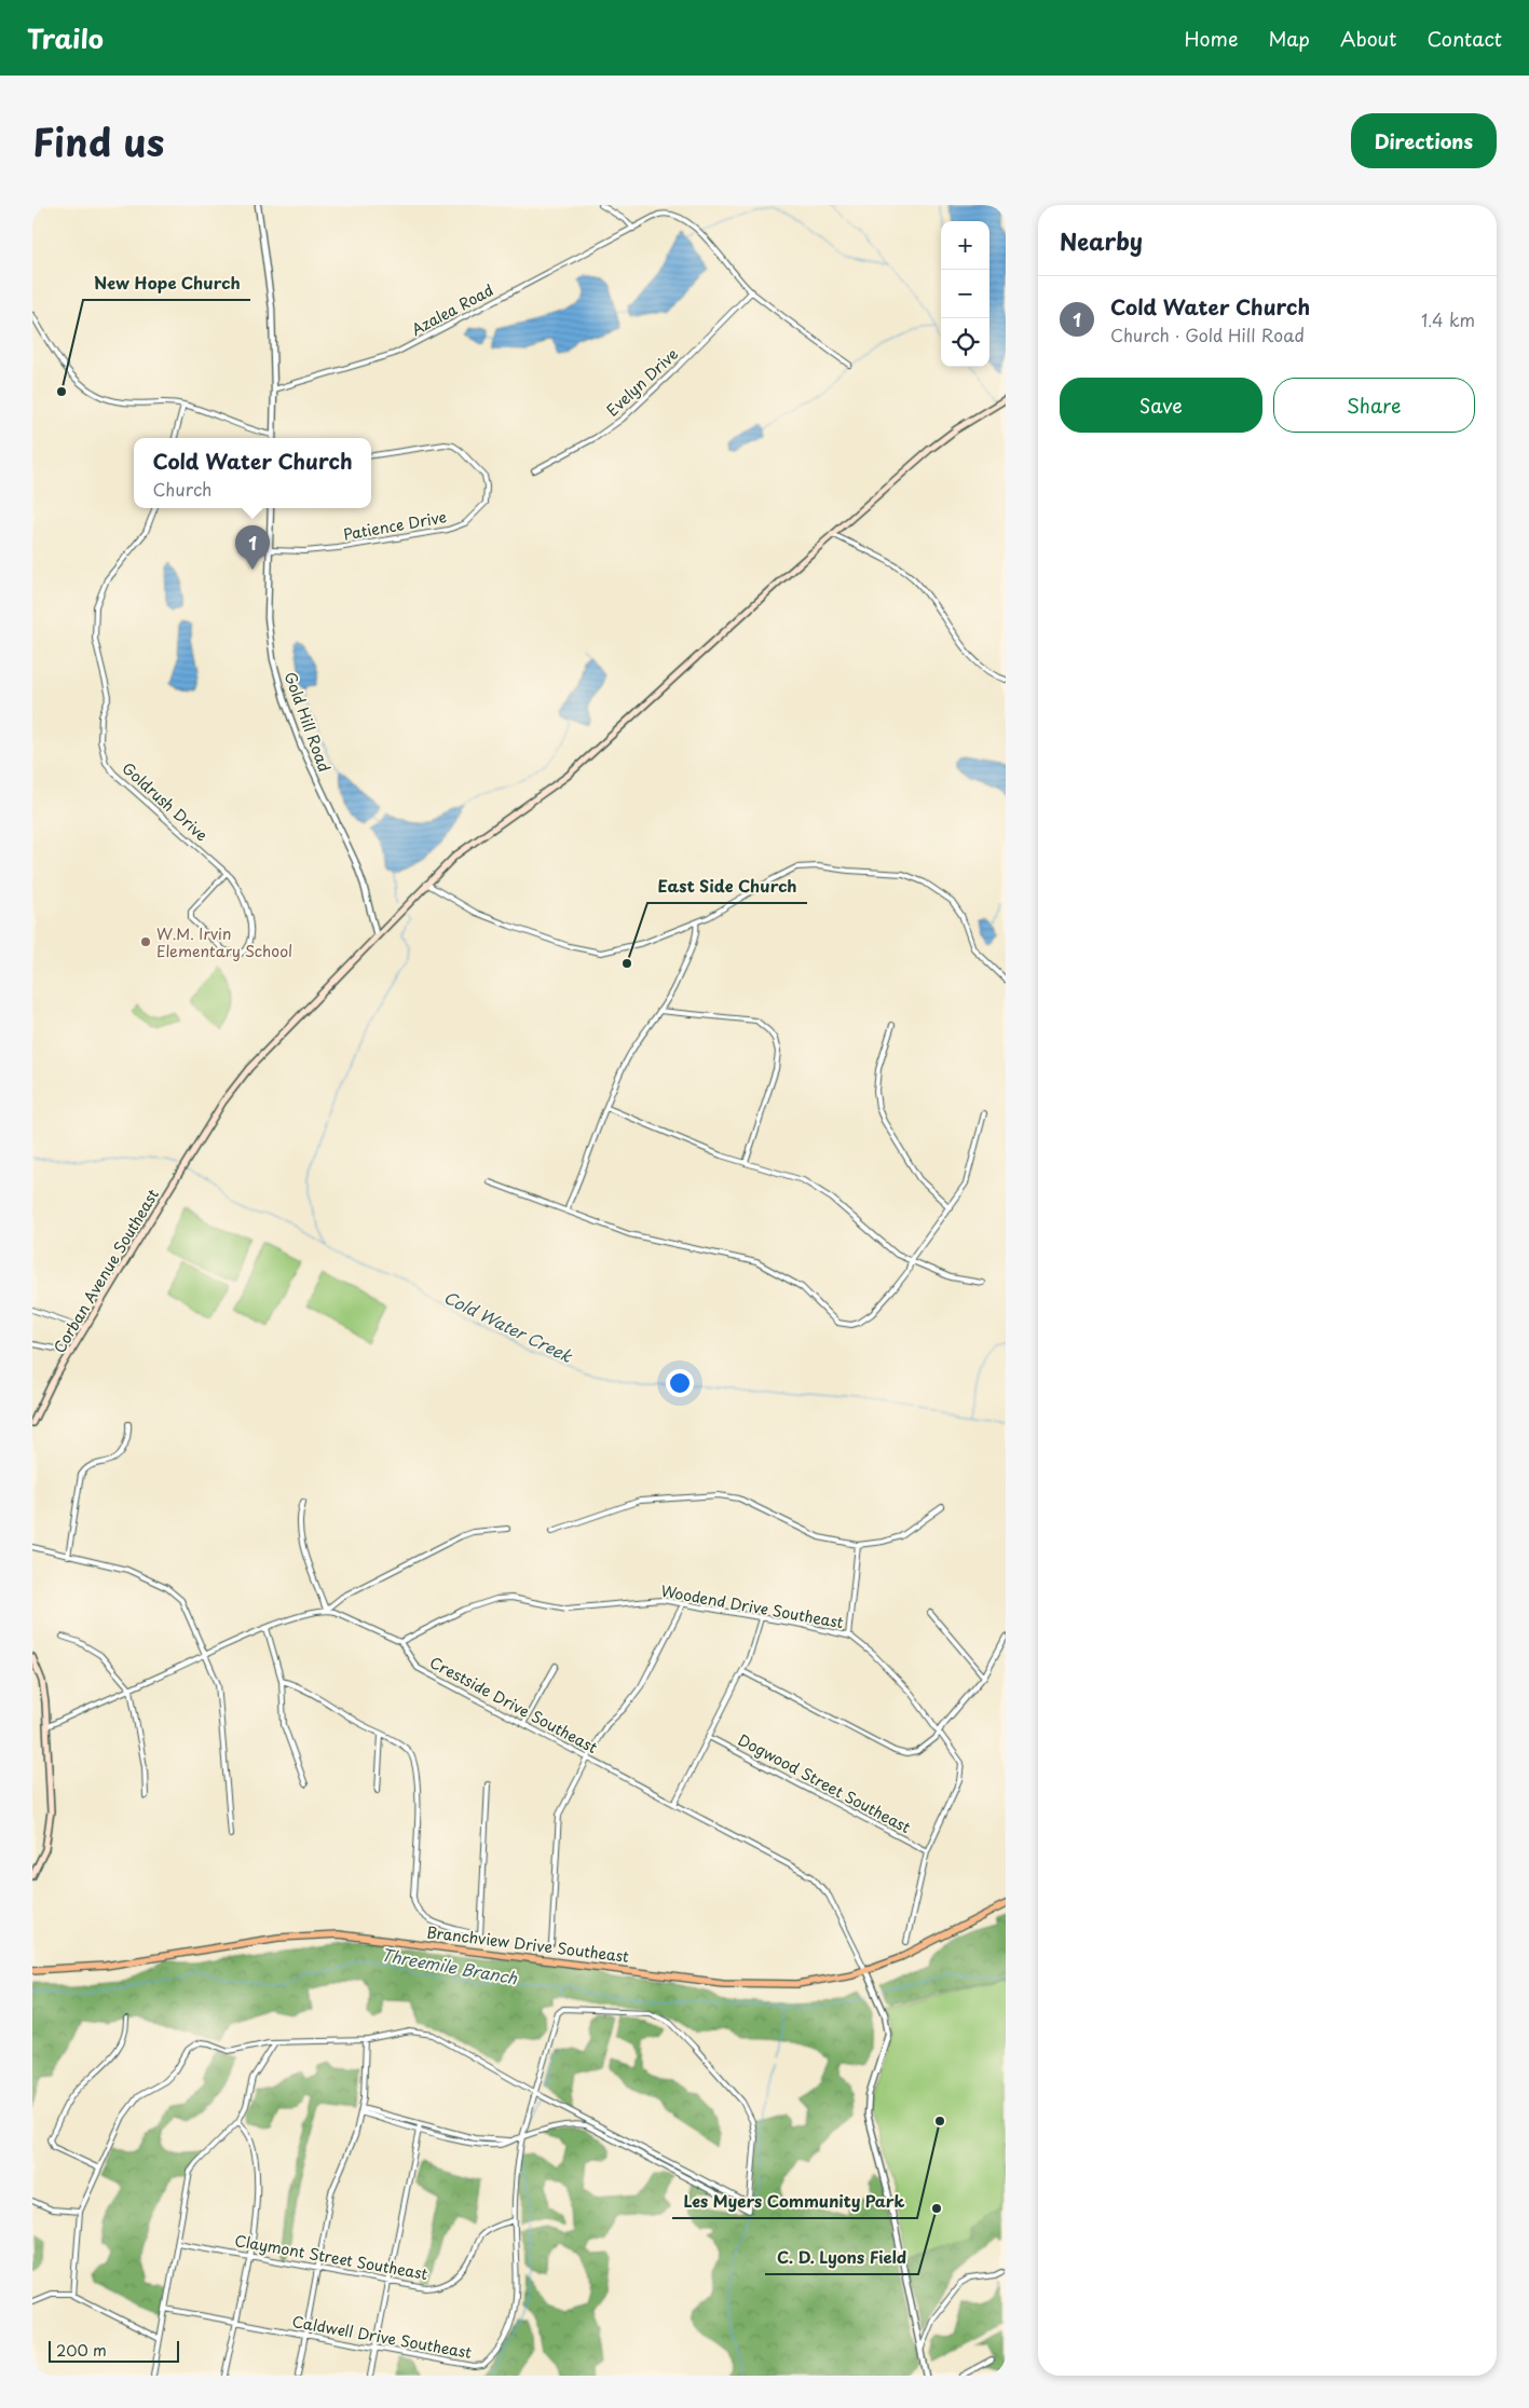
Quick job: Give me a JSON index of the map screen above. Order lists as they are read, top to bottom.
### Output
{
  "streets": {
    "main road": ["Corban Avenue Southeast", "Branchview Drive Southeast"],
    "street": [
      "Azalea Road",
      "Evelyn Drive",
      "Patience Drive",
      "Gold Hill Road",
      "Goldrush Drive",
      "Woodend Drive Southeast",
      "Crestside Drive Southeast",
      "Dogwood Street Southeast",
      "Claymont Street Southeast",
      "Caldwell Drive Southeast"
    ]
  },
  "crossings": [
    ["Azalea Road", "Evelyn Drive"],
    ["Patience Drive", "Gold Hill Road"],
    ["Gold Hill Road", "Corban Avenue Southeast"],
    ["Woodend Drive Southeast", "Crestside Drive Southeast"],
    ["Woodend Drive Southeast", "Dogwood Street Southeast"],
    ["Crestside Drive Southeast", "Branchview Drive Southeast"],
    ["Claymont Street Southeast", "Caldwell Drive Southeast"]
  ],
  "water": ["Cold Water Creek", "Threemile Branch"],
  "places": [
    "New Hope Church",
    "W.M. Irvin Elementary School",
    "East Side Church",
    "Les Myers Community Park",
    "C. D. Lyons Field"
  ],
  "scale_bar": "200 m",
  "page": {
    "header": "Trailo",
    "nav": [
      "Home",
      "Map",
      "About",
      "Contact"
    ],
    "title": "Find us",
    "buttons": [
      "Directions",
      ["Save", "Share"]
    ],
    "heading": "Nearby",
    "map_buttons": ["+", "−"],
    "list": [
      {
        "mark": "1",
        "name": "Cold Water Church",
        "note": "Church · Gold Hill Road",
        "value": "1.4 km"
      }
    ],
    "popup": ["Cold Water Church", "Church"],
    "pins": "1",
    "scale": "200 m"
  }
}
